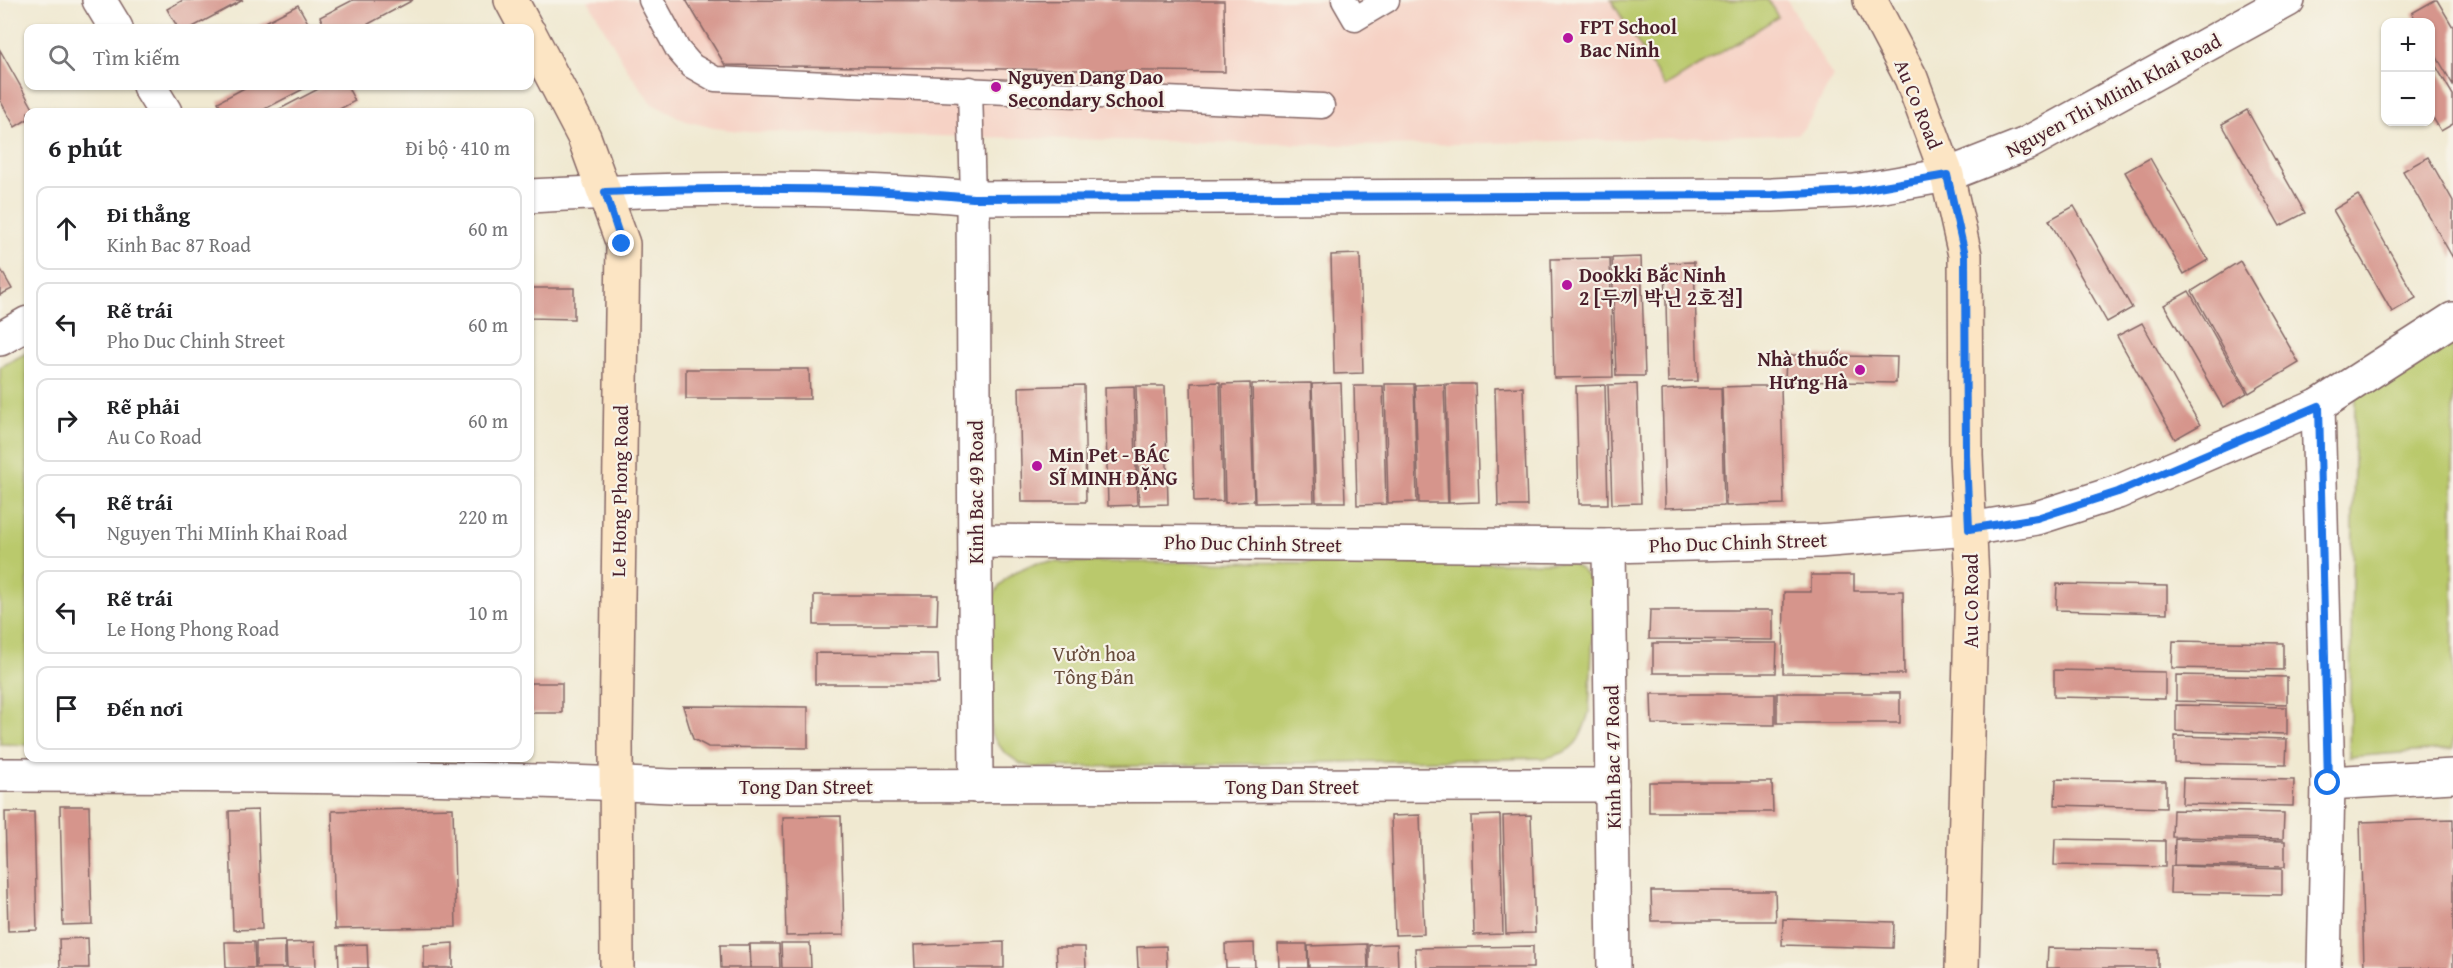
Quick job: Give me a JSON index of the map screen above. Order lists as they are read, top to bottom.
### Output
{
  "streets": {
    "street": [
      "Nguyen Thi MIinh Khai Road",
      "Au Co Road",
      "Le Hong Phong Road",
      "Kinh Bac 49 Road",
      "Pho Duc Chinh Street",
      "Kinh Bac 47 Road",
      "Tong Dan Street"
    ]
  },
  "crossings": [
    ["Nguyen Thi MIinh Khai Road", "Au Co Road"],
    ["Nguyen Thi MIinh Khai Road", "Le Hong Phong Road"],
    ["Nguyen Thi MIinh Khai Road", "Kinh Bac 49 Road"],
    ["Au Co Road", "Pho Duc Chinh Street"],
    ["Le Hong Phong Road", "Tong Dan Street"],
    ["Kinh Bac 49 Road", "Pho Duc Chinh Street"],
    ["Kinh Bac 49 Road", "Tong Dan Street"],
    ["Pho Duc Chinh Street", "Kinh Bac 47 Road"],
    ["Kinh Bac 47 Road", "Tong Dan Street"]
  ],
  "parks": ["Vườn hoa Tông Đản"],
  "places": [
    "FPT School Bac Ninh",
    "Nguyen Dang Dao Secondary School",
    "Dookki Bắc Ninh 2 [두끼 박닌 2호점]",
    "Nhà thuốc Hưng Hà",
    "Min Pet - BÁC SĨ MINH ĐẶNG"
  ],
  "page": {
    "map_buttons": ["+", "−"],
    "search": "Tìm kiếm",
    "heading": ["6 phút", "Đi bộ · 410 m"],
    "list": [
      ["Đi thẳng", "Kinh Bac 87 Road", "60 m"],
      ["Rẽ trái", "Pho Duc Chinh Street", "60 m"],
      ["Rẽ phải", "Au Co Road", "60 m"],
      ["Rẽ trái", "Nguyen Thi MIinh Khai Road", "220 m"],
      ["Rẽ trái", "Le Hong Phong Road", "10 m"],
      "Đến nơi"
    ]
  }
}
